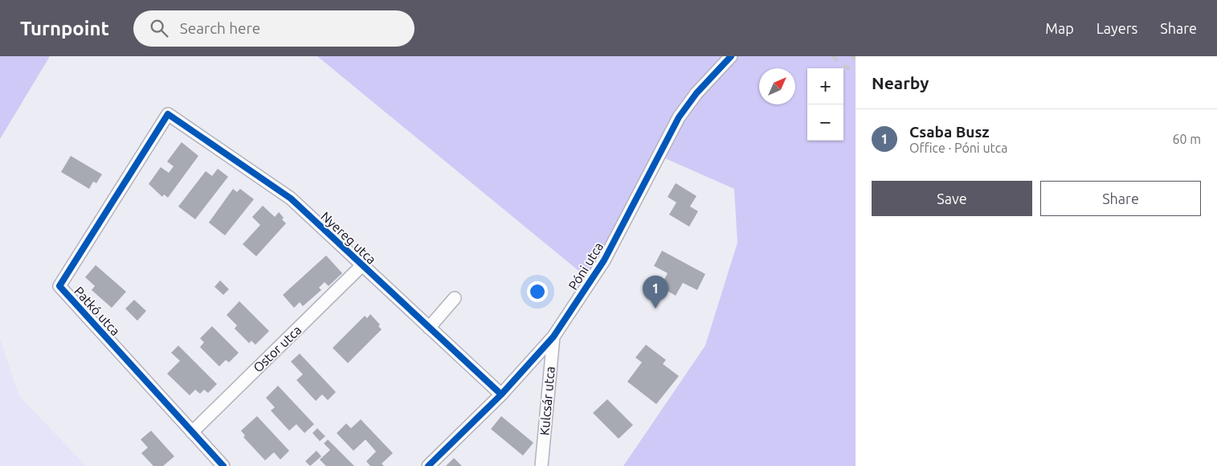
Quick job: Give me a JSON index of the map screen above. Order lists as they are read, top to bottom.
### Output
{
  "streets": {
    "street": [
      "Nyereg utca",
      "Póni utca",
      "Patkó utca",
      "Ostor utca",
      "Kulcsár utca"
    ]
  },
  "crossings": [
    ["Nyereg utca", "Póni utca"],
    ["Nyereg utca", "Patkó utca"],
    ["Nyereg utca", "Ostor utca"],
    ["Póni utca", "Kulcsár utca"],
    ["Patkó utca", "Ostor utca"]
  ],
  "north": "top right",
  "page": {
    "header": "Turnpoint",
    "search": "Search here",
    "nav": ["Map", "Layers", "Share"],
    "heading": "Nearby",
    "map_buttons": ["+", "−"],
    "list": [
      {
        "mark": "1",
        "name": "Csaba Busz",
        "note": "Office · Póni utca",
        "value": "60 m"
      }
    ],
    "buttons": ["Save", "Share"],
    "pins": "1"
  }
}
